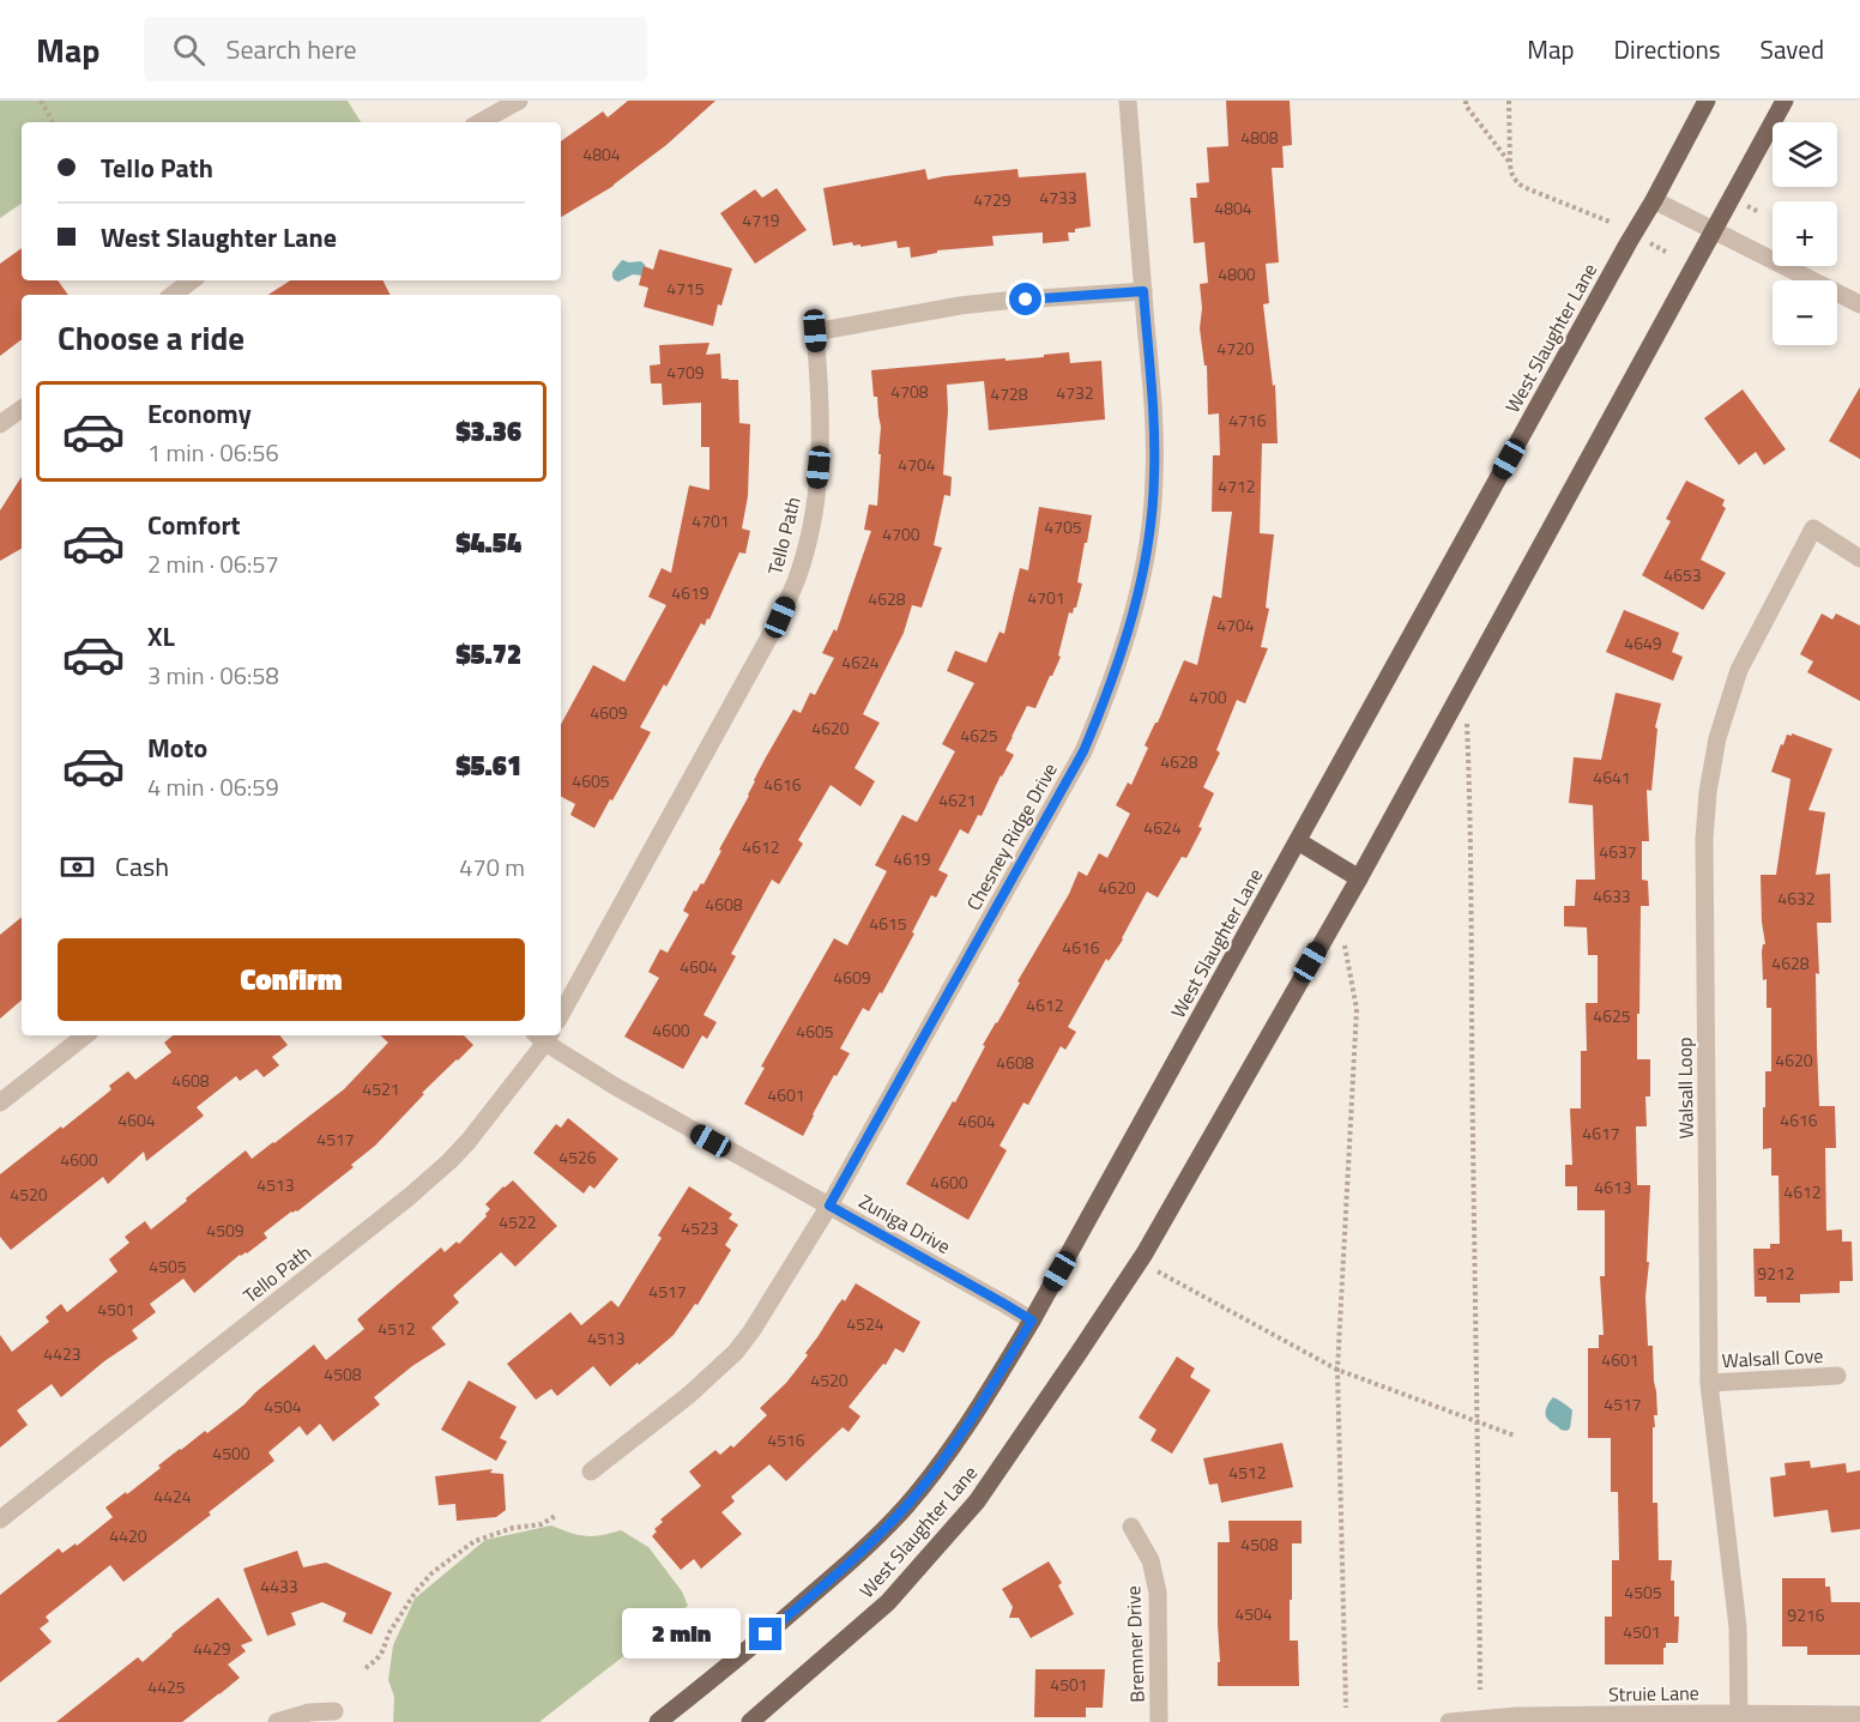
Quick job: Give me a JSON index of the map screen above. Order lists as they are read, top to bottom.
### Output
{
  "streets": {
    "main road": ["West Slaughter Lane"],
    "street": [
      "Tello Path",
      "Chesney Ridge Drive",
      "Walsall Loop",
      "Zuniga Drive",
      "Walsall Cove",
      "Bremner Drive",
      "Struie Lane"
    ]
  },
  "crossings": [
    ["West Slaughter Lane", "Zuniga Drive"],
    ["Tello Path", "Chesney Ridge Drive"],
    ["Tello Path", "Zuniga Drive"],
    ["Chesney Ridge Drive", "Zuniga Drive"],
    ["Walsall Loop", "Walsall Cove"],
    ["Walsall Loop", "Struie Lane"]
  ],
  "house_numbers": [
    "4808",
    "4804",
    "4733",
    "4729",
    "4804",
    "4719",
    "4800",
    "4715",
    "4720",
    "4709",
    "4708",
    "4732",
    "4728",
    "4716",
    "4704",
    "4712",
    "4701",
    "4705",
    "4700",
    "4653",
    "4619",
    "4701",
    "4628",
    "4704",
    "4649",
    "4624",
    "4700",
    "4609",
    "4620",
    "4625",
    "4628",
    "4641",
    "4605",
    "4616",
    "4621",
    "4624",
    "4612",
    "4637",
    "4619",
    "4620",
    "4633",
    "4632",
    "4608",
    "4615",
    "4616",
    "4628",
    "4604",
    "4609",
    "4612",
    "4625",
    "4600",
    "4605",
    "4620",
    "4608",
    "4608",
    "4521",
    "4601",
    "4604",
    "4616",
    "4604",
    "4617",
    "4517",
    "4526",
    "4600",
    "4600",
    "4513",
    "4613",
    "4612",
    "4520",
    "4522",
    "4523",
    "4509",
    "4505",
    "9212",
    "4517",
    "4501",
    "4524",
    "4512",
    "4513",
    "4423",
    "4601",
    "4508",
    "4520",
    "4517",
    "4504",
    "4516",
    "4500",
    "4512",
    "4424",
    "4420",
    "4508",
    "4433",
    "4505",
    "4504",
    "9216",
    "4501",
    "4429",
    "4501",
    "4425"
  ],
  "page": {
    "header": "Map",
    "search": "Search here",
    "nav": ["Map", "Directions", "Saved"],
    "map_buttons": ["+", "−"],
    "banner": ["Tello Path", "West Slaughter Lane"],
    "heading": "Choose a ride",
    "list": [
      {
        "name": "Economy",
        "note": "1 min · 06:56",
        "value": "$3.36"
      },
      {
        "name": "Comfort",
        "note": "2 min · 06:57",
        "value": "$4.54"
      },
      {
        "name": "XL",
        "note": "3 min · 06:58",
        "value": "$5.72"
      },
      {
        "name": "Moto",
        "note": "4 min · 06:59",
        "value": "$5.61"
      }
    ],
    "pay": ["Cash", "470 m"],
    "buttons": "Confirm",
    "bubble": "2 min"
  }
}
